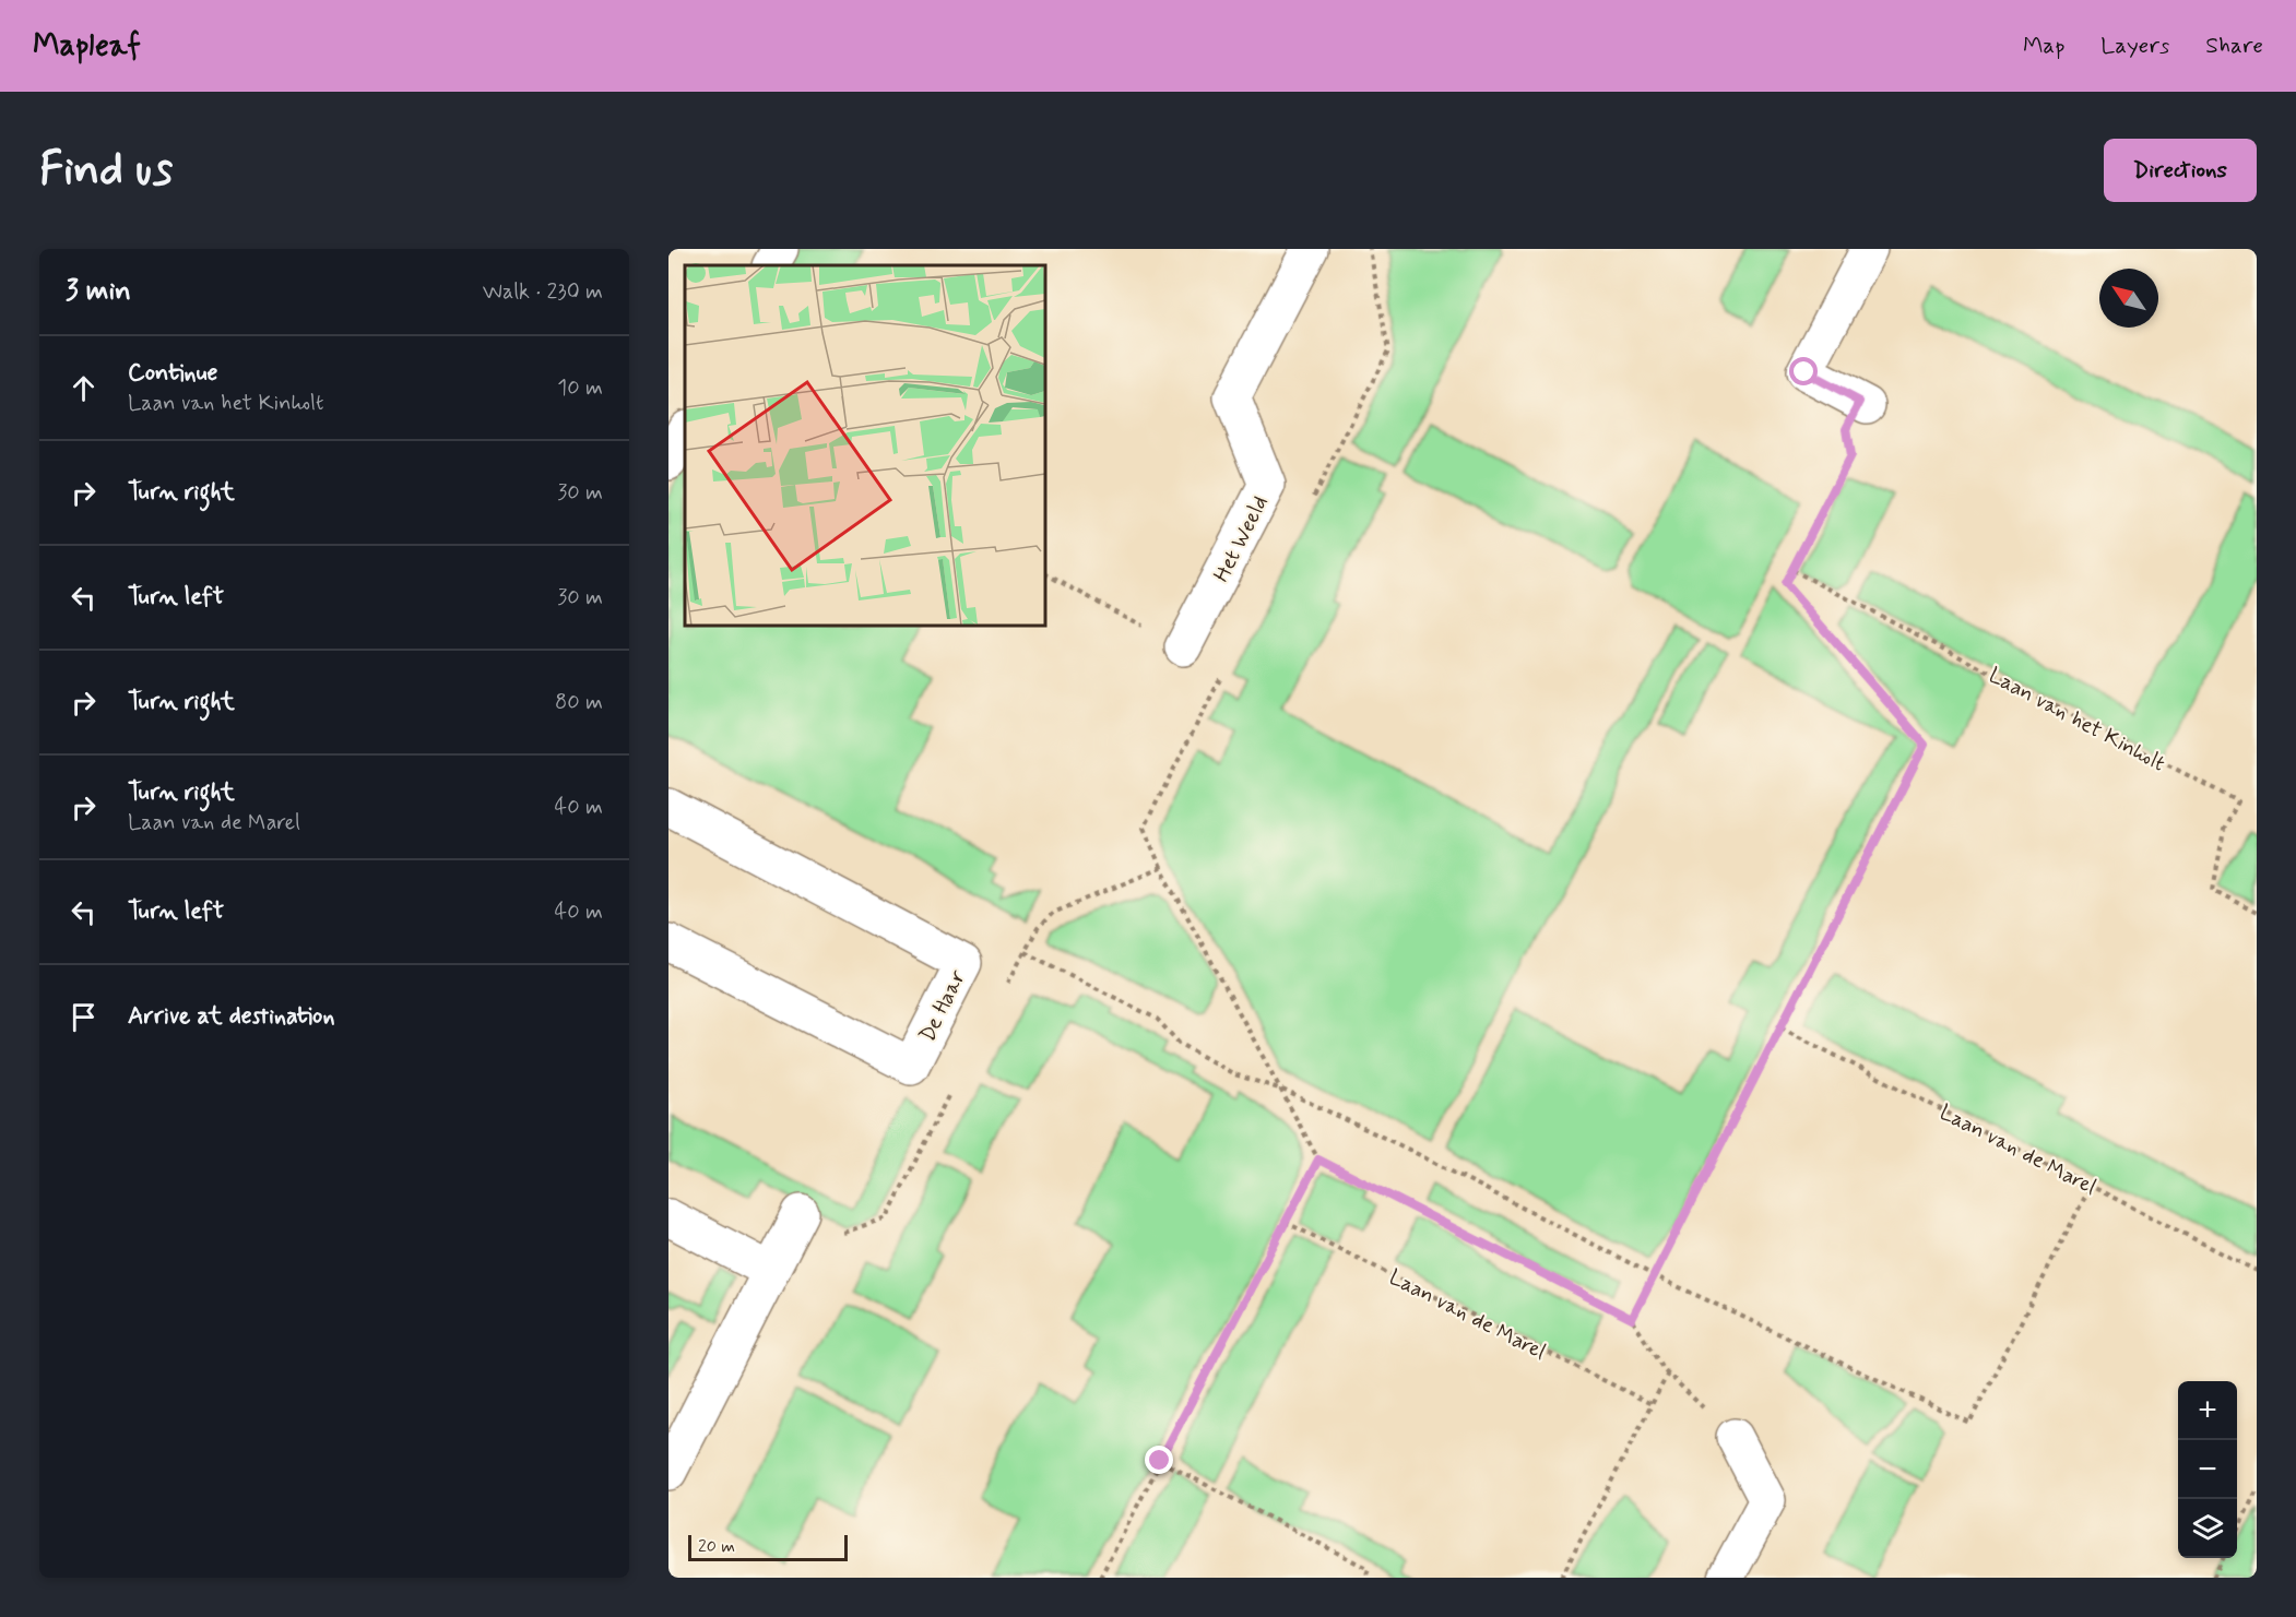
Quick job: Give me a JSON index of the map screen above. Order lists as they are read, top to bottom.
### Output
{
  "streets": {
    "street": ["Het Weeld", "De Haar"],
    "path": ["Laan van het Kinholt", "Laan van de Marel"]
  },
  "scale_bar": "20 m",
  "north": "top left",
  "page": {
    "header": "Mapleaf",
    "nav": ["Map", "Layers", "Share"],
    "buttons": "Directions",
    "title": "Find us",
    "heading": ["3 min", "Walk · 230 m"],
    "list": [
      ["Continue", "Laan van het Kinholt", "10 m"],
      ["Turn right", "30 m"],
      ["Turn left", "30 m"],
      ["Turn right", "80 m"],
      ["Turn right", "Laan van de Marel", "40 m"],
      ["Turn left", "40 m"],
      "Arrive at destination"
    ],
    "map_buttons": ["+", "−"],
    "scale": "20 m"
  }
}
